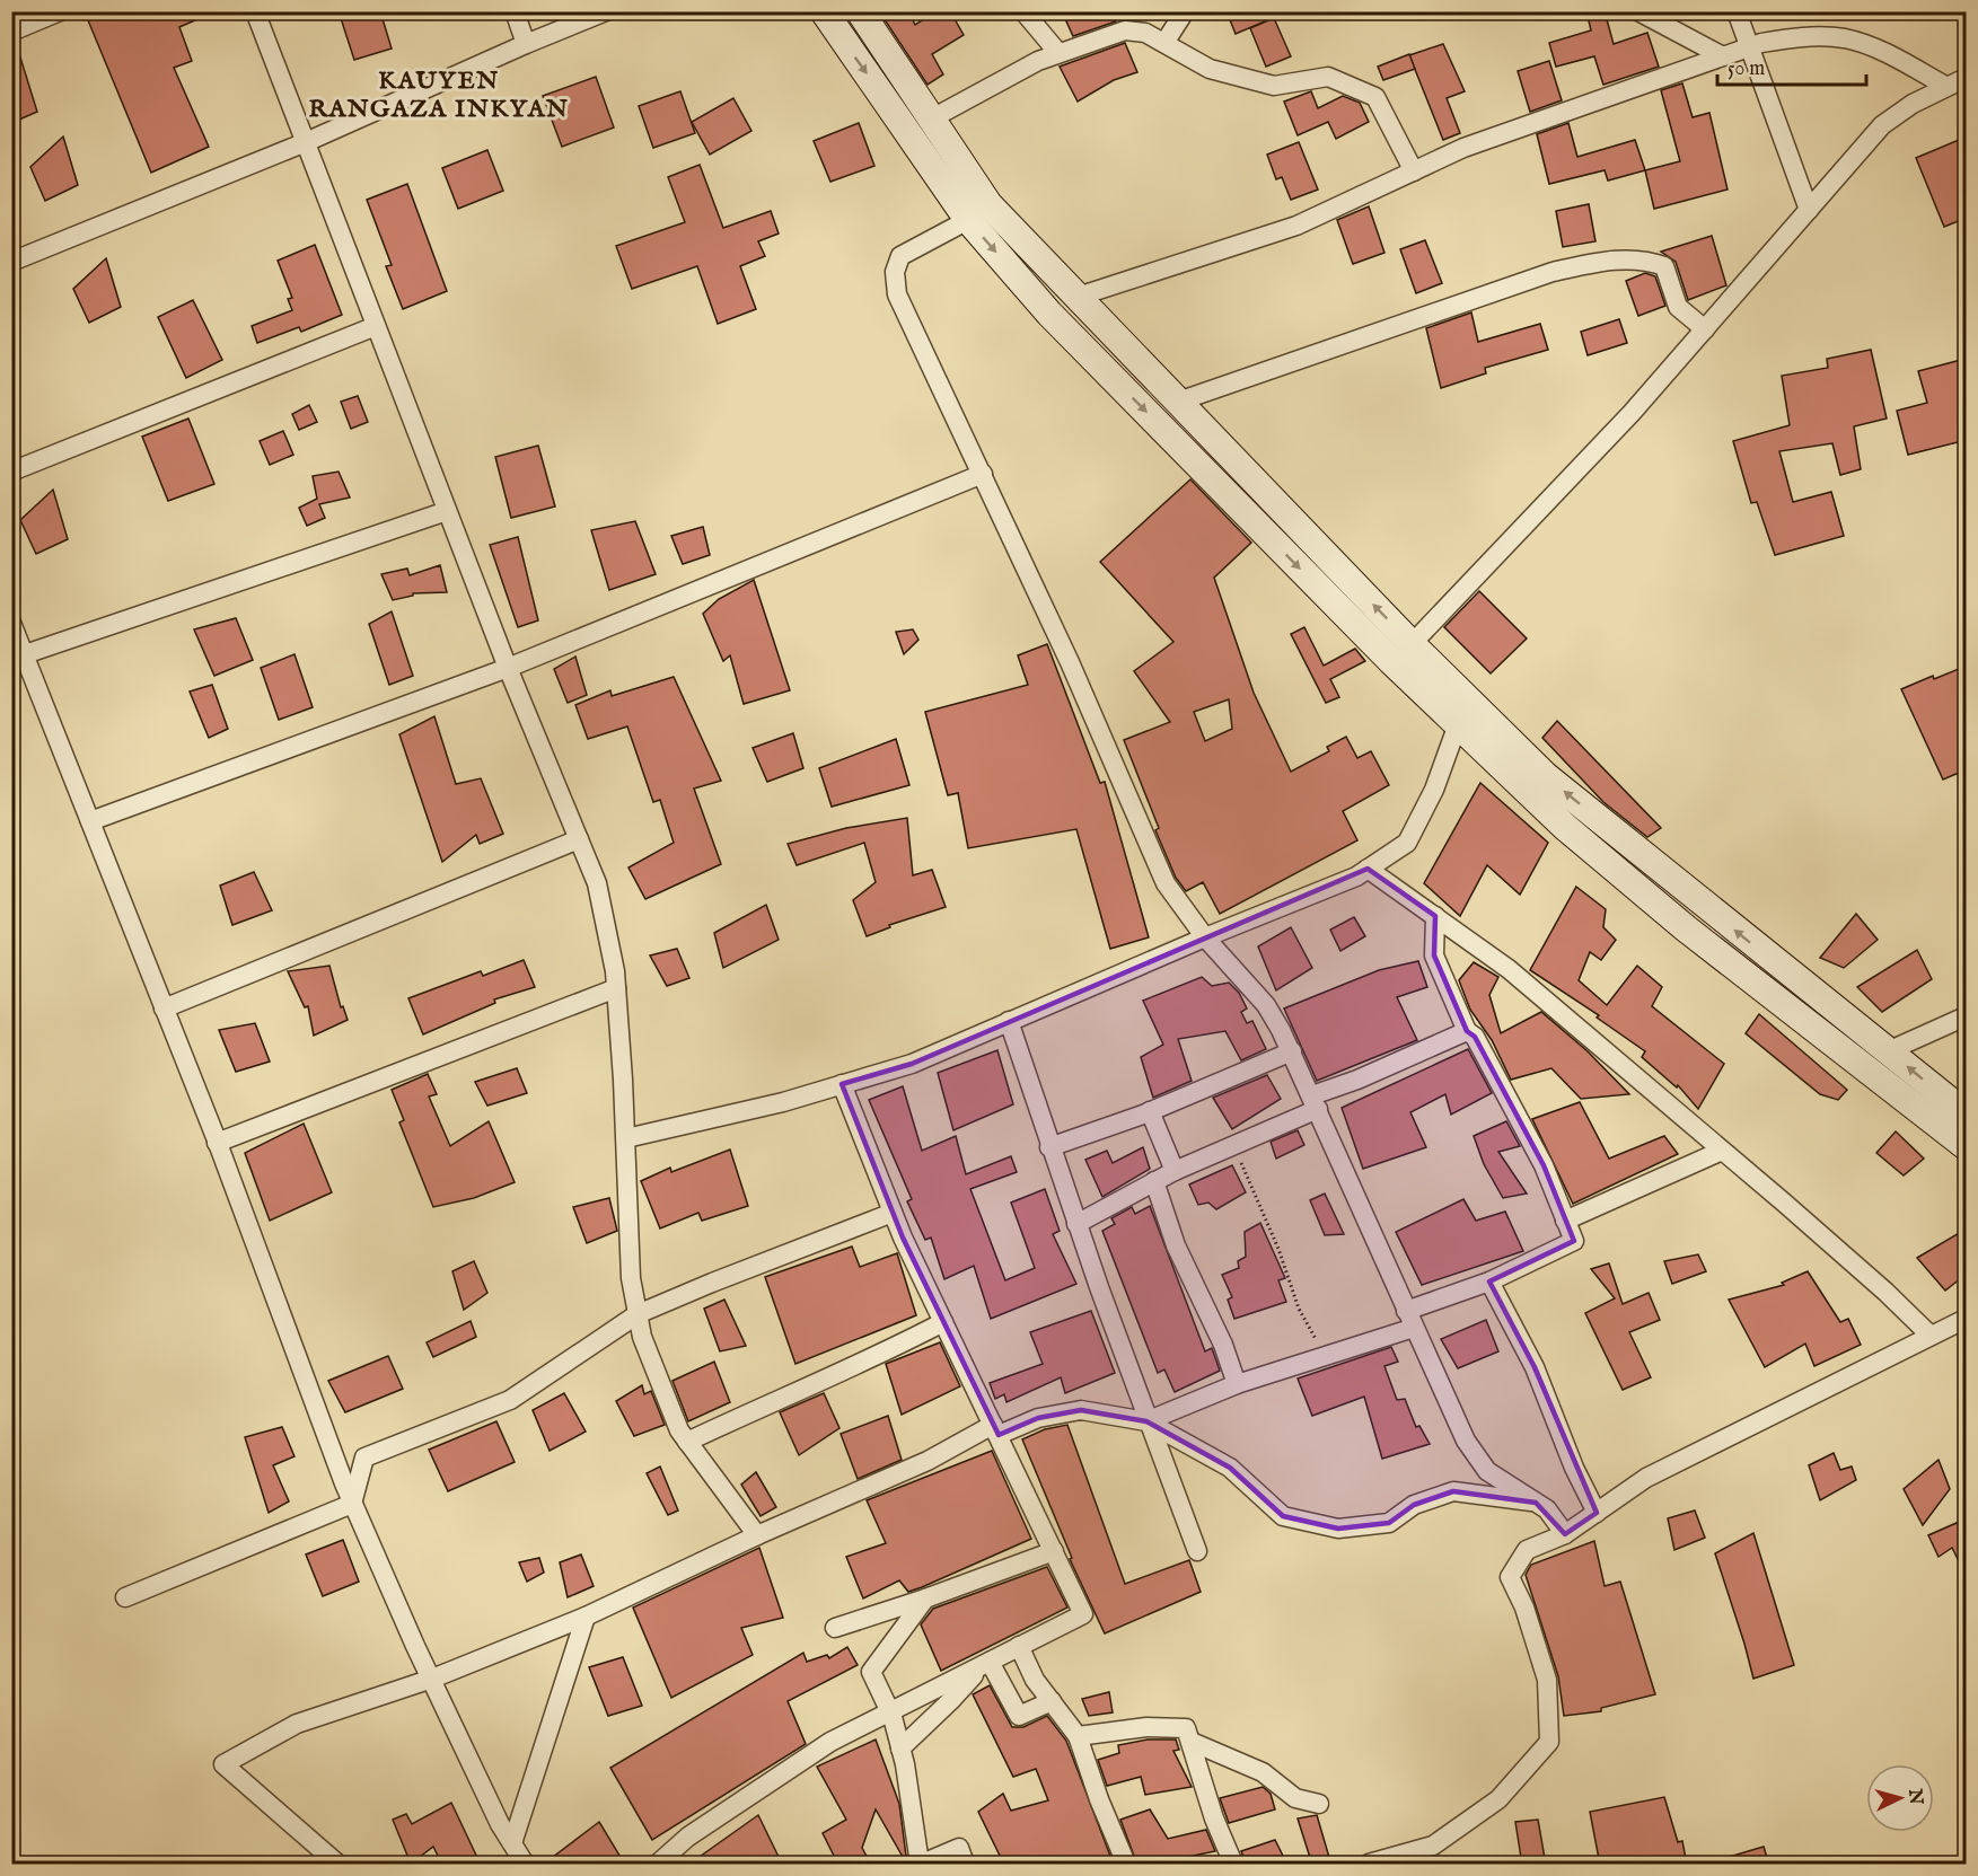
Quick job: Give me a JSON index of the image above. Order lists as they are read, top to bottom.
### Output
{
  "districts": ["KAUYEN RANGAZA INKYAN"],
  "scale_bar": "50 m",
  "north": "right"
}
